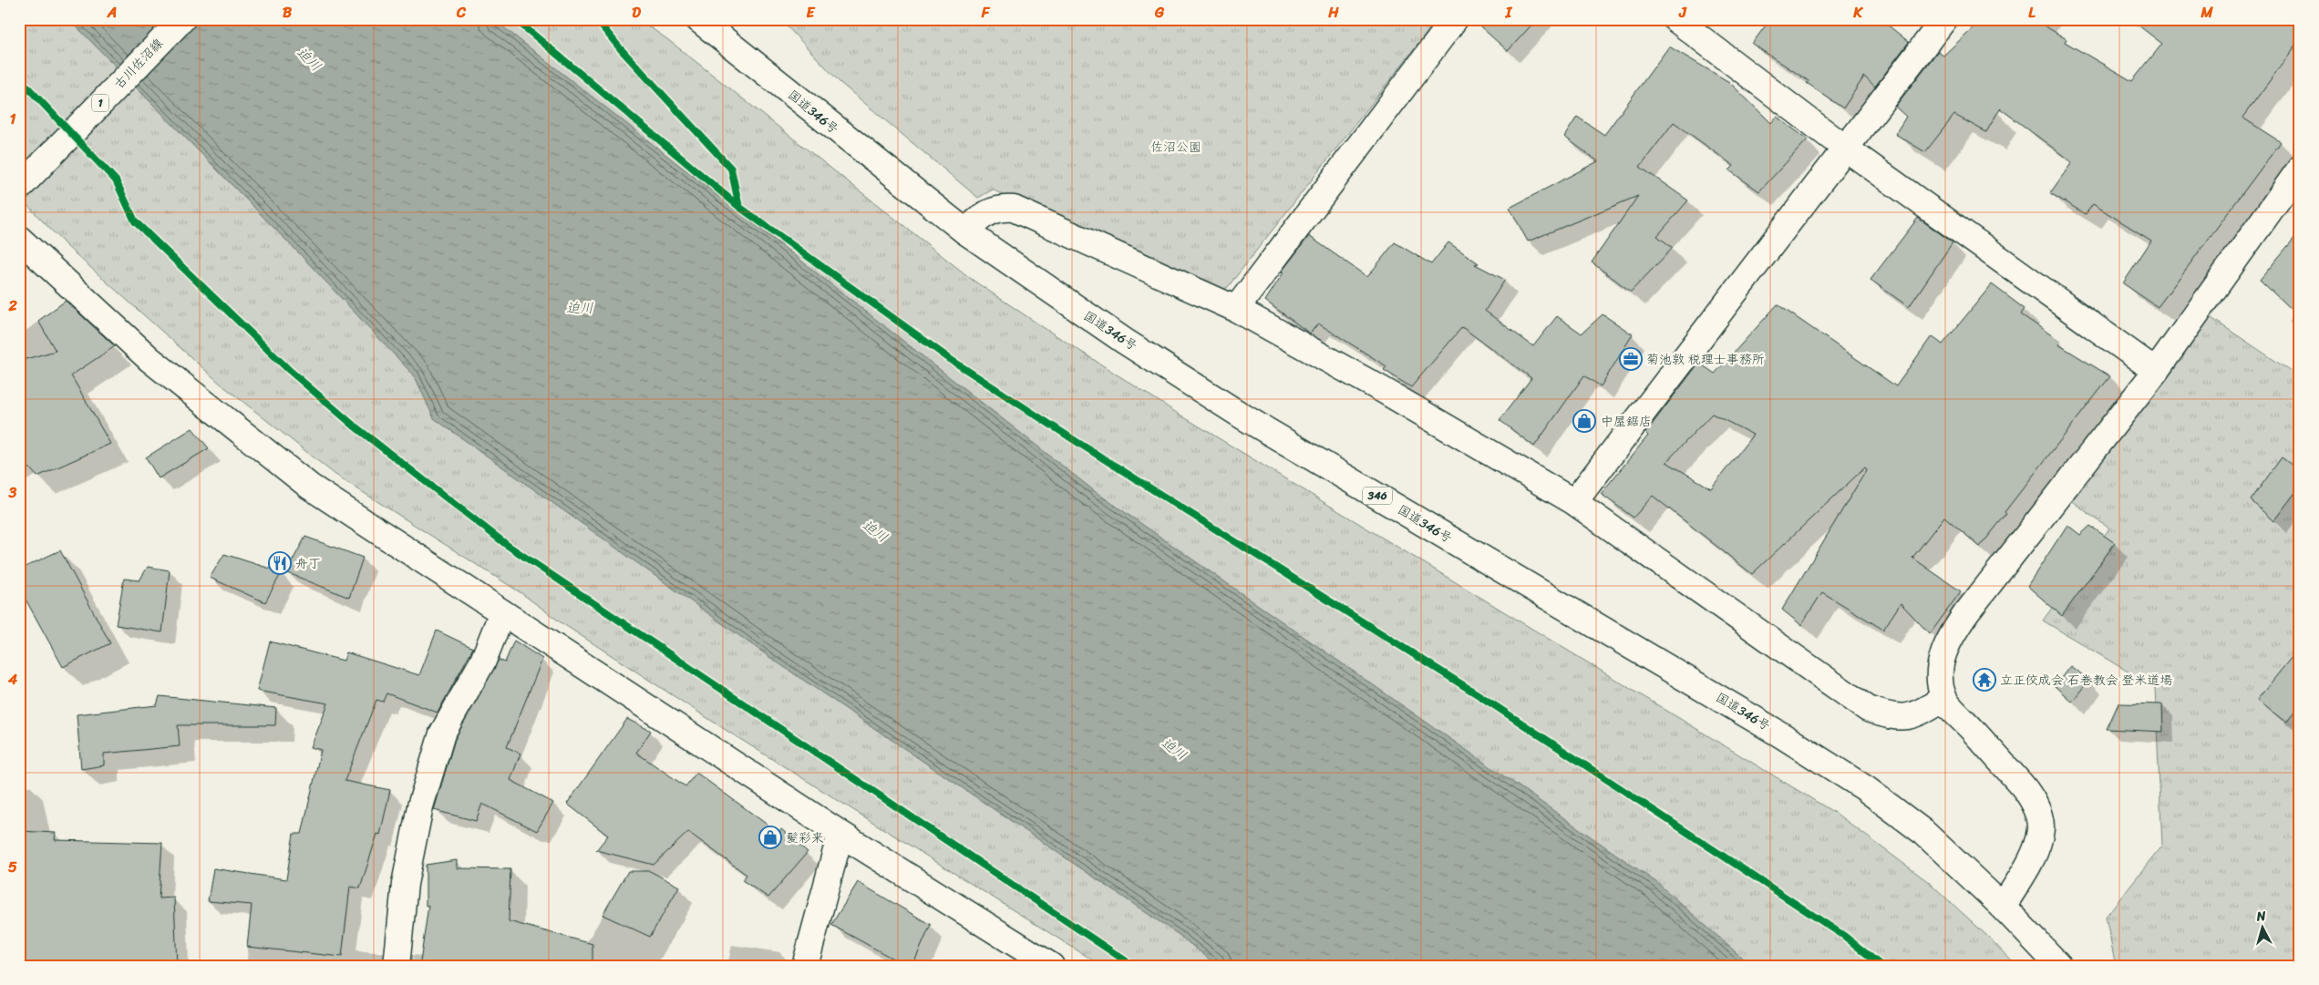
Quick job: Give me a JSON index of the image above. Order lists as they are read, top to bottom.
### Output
{
  "streets": {
    "main road": [
      "古川佐沼線",
      "1",
      "国道346号",
      "346"
    ]
  },
  "water": ["迫川"],
  "parks": ["佐沼公園"],
  "places": {
    "office": ["菊池敦 税理士事務所"],
    "shop": ["中屋鋸店", "髪彩来"],
    "restaurant": ["舟丁"],
    "temple": ["立正佼成会 石巻教会 登米道場"]
  },
  "north": "top",
  "grid": {
    "columns": [
      "A",
      "B",
      "C",
      "D",
      "E",
      "F",
      "G",
      "H",
      "I",
      "J",
      "K",
      "L",
      "M"
    ],
    "rows": [
      "1",
      "2",
      "3",
      "4",
      "5"
    ]
  }
}
